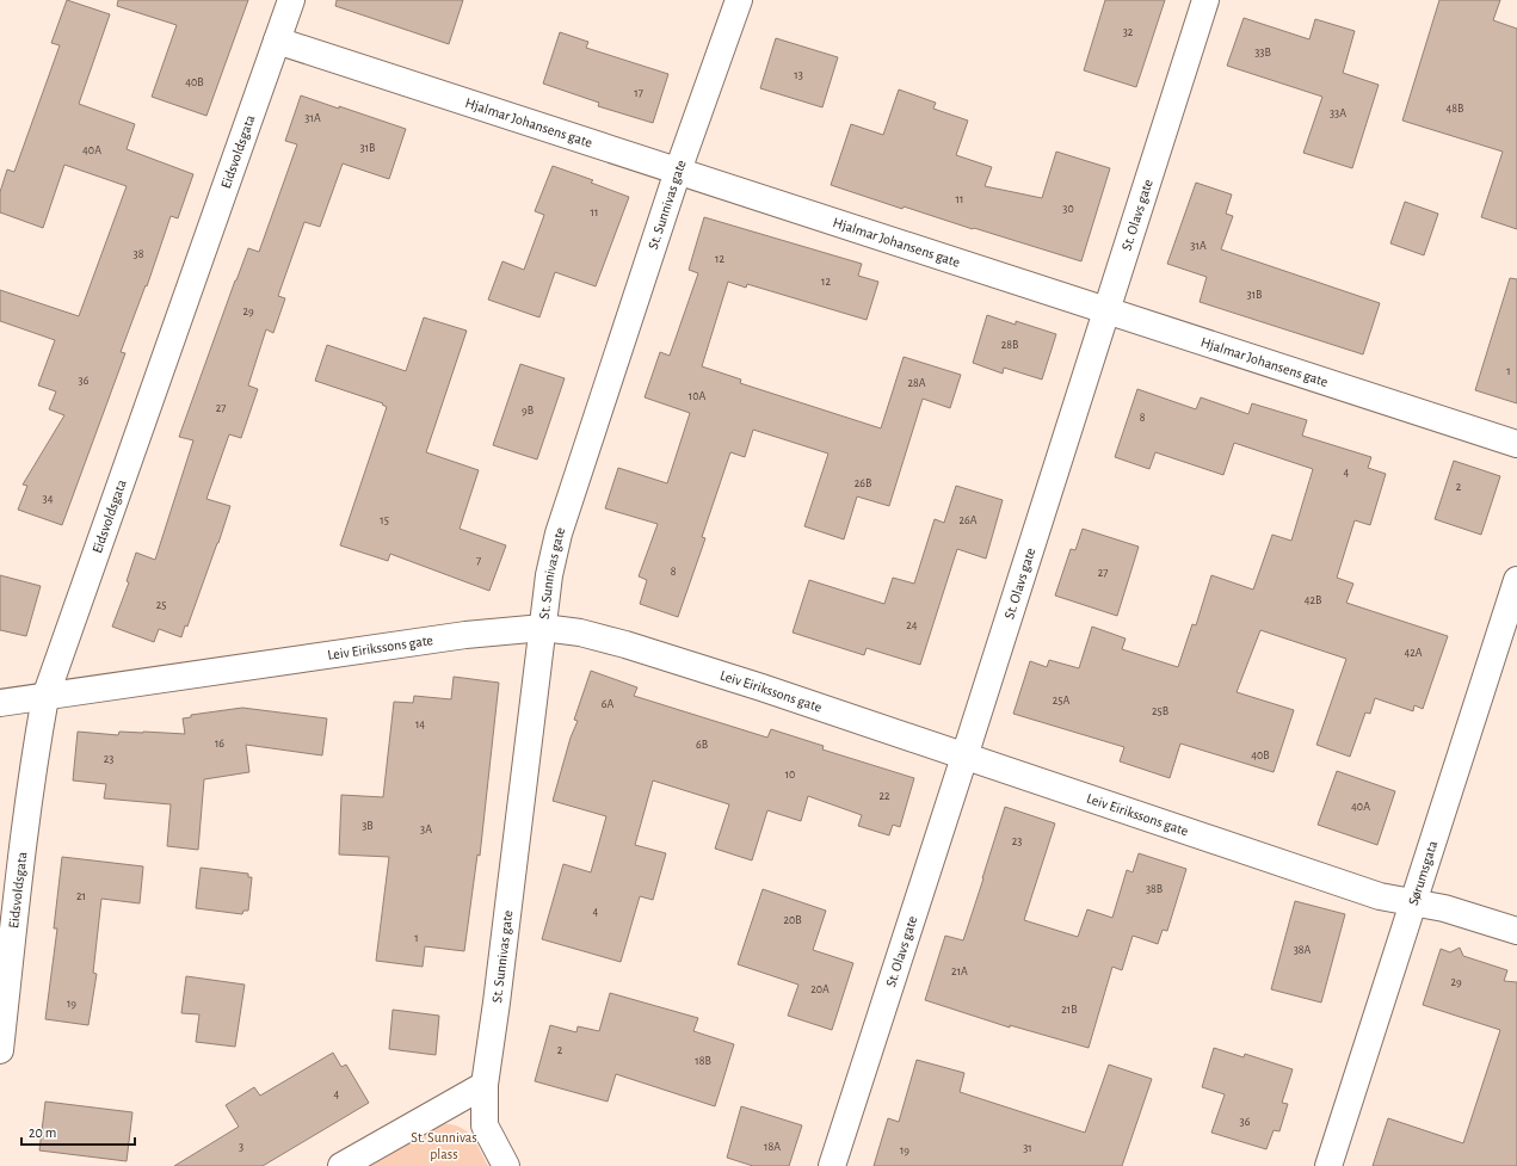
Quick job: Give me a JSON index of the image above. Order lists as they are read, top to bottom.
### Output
{
  "streets": {
    "street": [
      "Hjalmar Johansens gate",
      "Eidsvoldsgata",
      "St. Sunnivas gate",
      "St. Olavs gate",
      "Leiv Eirikssons gate",
      "Sørumsgata"
    ]
  },
  "crossings": [
    ["Hjalmar Johansens gate", "Eidsvoldsgata"],
    ["Hjalmar Johansens gate", "St. Sunnivas gate"],
    ["Hjalmar Johansens gate", "St. Olavs gate"],
    ["Eidsvoldsgata", "Leiv Eirikssons gate"],
    ["St. Sunnivas gate", "Leiv Eirikssons gate"],
    ["St. Olavs gate", "Leiv Eirikssons gate"],
    ["Leiv Eirikssons gate", "Sørumsgata"]
  ],
  "parks": ["St. Sunnivas plass"],
  "house_numbers": [
    "32",
    "33B",
    "13",
    "40B",
    "17",
    "48B",
    "33A",
    "31A",
    "31B",
    "40A",
    "11",
    "30",
    "11",
    "31A",
    "38",
    "12",
    "12",
    "31B",
    "29",
    "28B",
    "1",
    "36",
    "28A",
    "10A",
    "27",
    "9B",
    "8",
    "4",
    "26B",
    "2",
    "34",
    "15",
    "26A",
    "7",
    "8",
    "27",
    "42B",
    "25",
    "24",
    "42A",
    "25A",
    "6A",
    "25B",
    "14",
    "16",
    "6B",
    "40B",
    "23",
    "10",
    "22",
    "40A",
    "3B",
    "3A",
    "23",
    "38B",
    "21",
    "4",
    "20B",
    "1",
    "38A",
    "21A",
    "29",
    "20A",
    "19",
    "21B",
    "2",
    "18B",
    "4",
    "36",
    "3",
    "18A",
    "31",
    "19"
  ],
  "scale_bar": "20 m"
}
